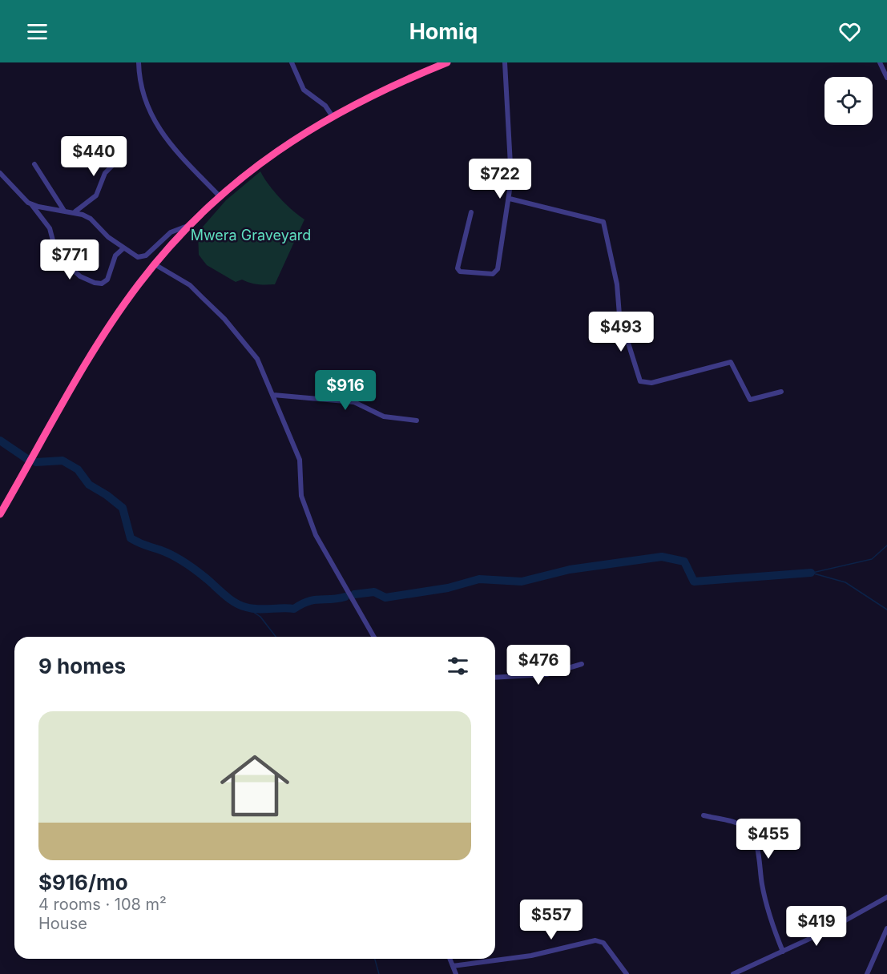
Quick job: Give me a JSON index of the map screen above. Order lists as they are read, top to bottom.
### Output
{
  "parks": ["Mwera Graveyard"],
  "page": {
    "header": "Homiq",
    "price": [
      "$440",
      "$722",
      "$771",
      "$493",
      "$916",
      "$476",
      "$455",
      "$557",
      "$419"
    ],
    "heading": "9 homes",
    "list": [
      {
        "name": "$916/mo",
        "note": "4 rooms · 108 m² · House"
      }
    ]
  }
}
